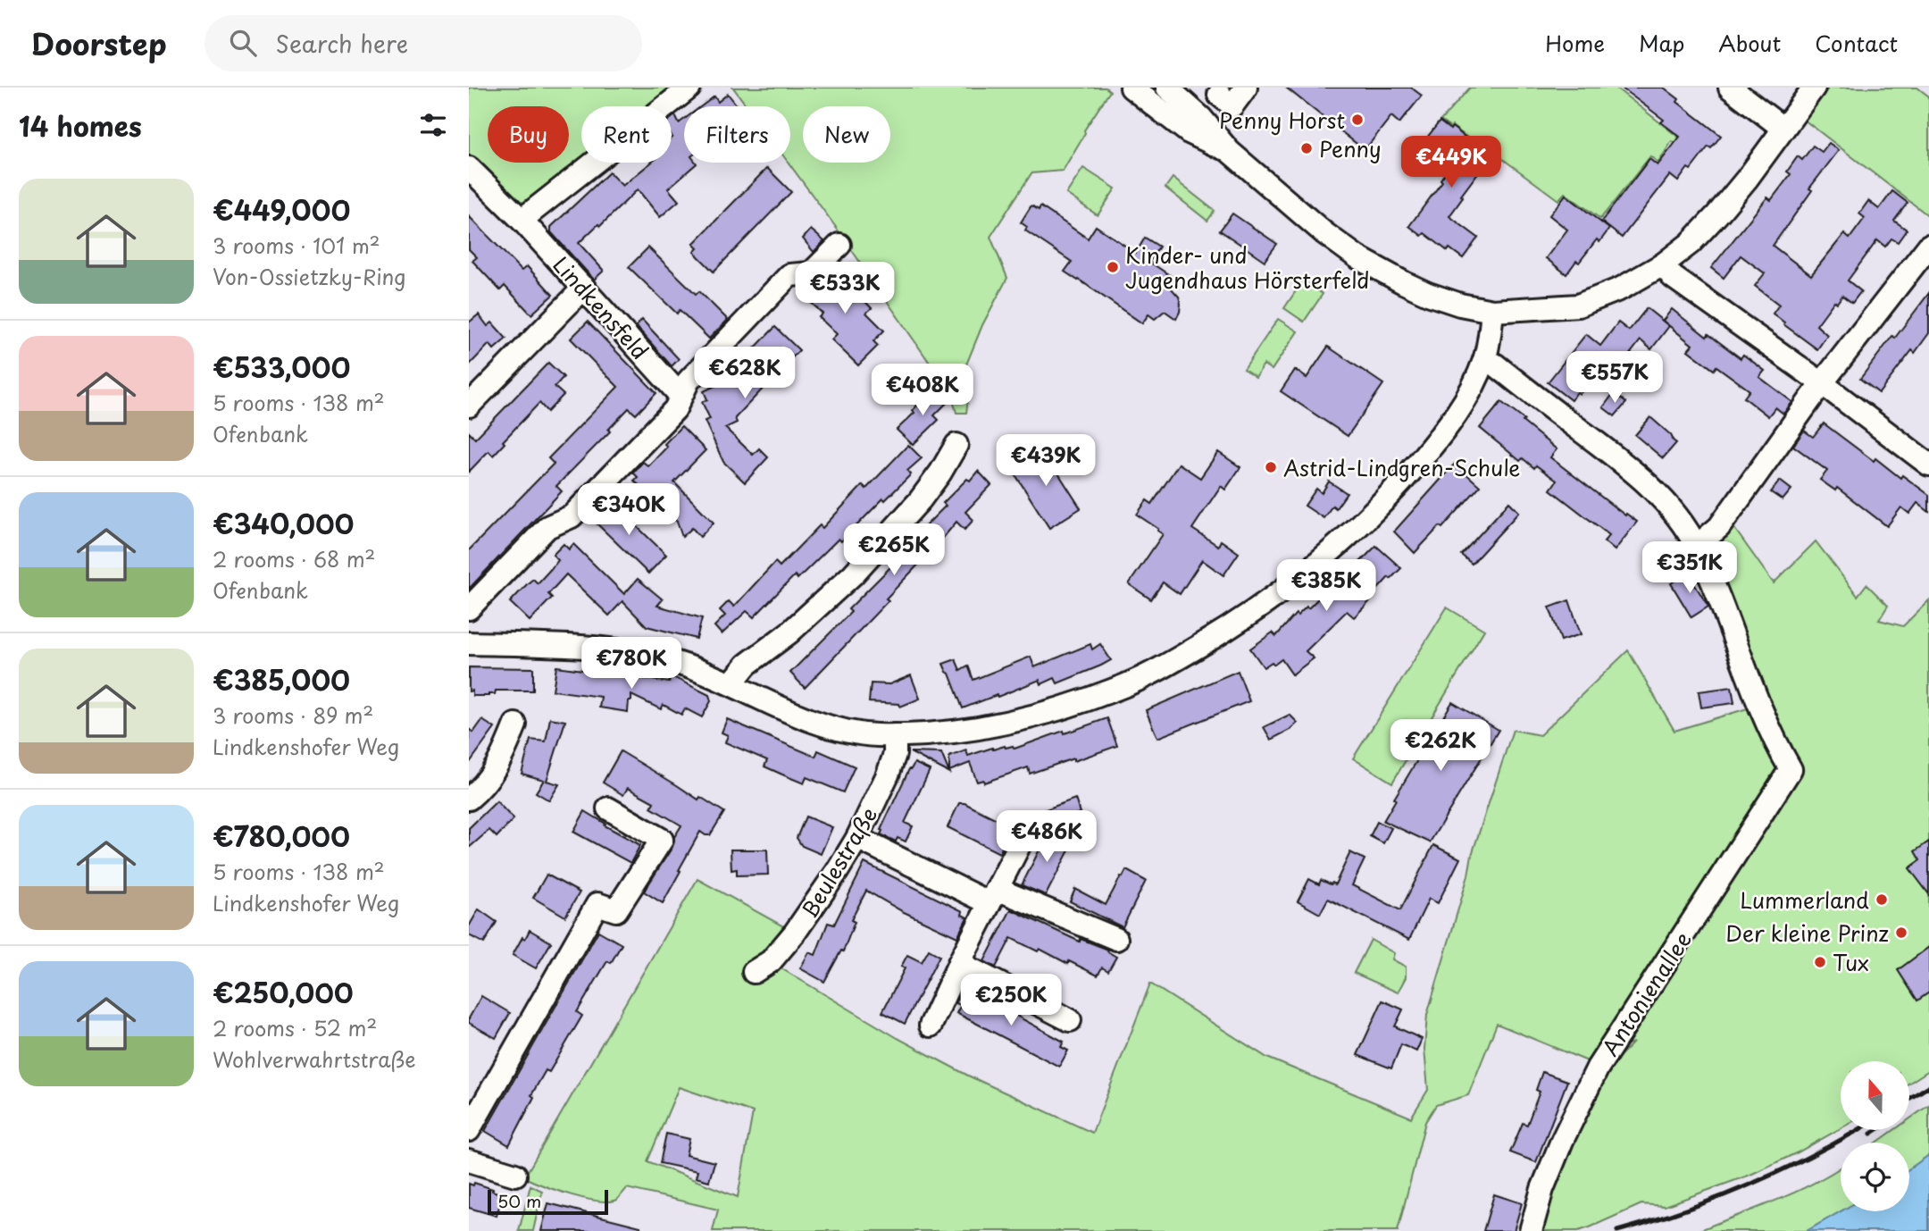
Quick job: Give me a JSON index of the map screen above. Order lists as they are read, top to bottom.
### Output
{
  "streets": {
    "street": ["Lindkensfeld", "Beulestraße", "Antonienallee"]
  },
  "places": [
    "Penny Horst",
    "Penny",
    "Kinder- und Jugendhaus Hörsterfeld",
    "Astrid-Lindgren-Schule",
    "Lummerland",
    "Der kleine Prinz",
    "Tux"
  ],
  "scale_bar": "50 m",
  "north": "top",
  "page": {
    "header": "Doorstep",
    "search": "Search here",
    "nav": [
      "Home",
      "Map",
      "About",
      "Contact"
    ],
    "heading": "14 homes",
    "chip": [
      "Buy",
      "Rent",
      "Filters",
      "New"
    ],
    "price": [
      "€449K",
      "€533K",
      "€628K",
      "€557K",
      "€408K",
      "€439K",
      "€340K",
      "€265K",
      "€351K",
      "€385K",
      "€780K",
      "€262K",
      "€486K",
      "€250K"
    ],
    "list": [
      {
        "name": "€449,000",
        "note": "3 rooms · 101 m² · Von-Ossietzky-Ring"
      },
      {
        "name": "€533,000",
        "note": "5 rooms · 138 m² · Ofenbank"
      },
      {
        "name": "€340,000",
        "note": "2 rooms · 68 m² · Ofenbank"
      },
      {
        "name": "€385,000",
        "note": "3 rooms · 89 m² · Lindkenshofer Weg"
      },
      {
        "name": "€780,000",
        "note": "5 rooms · 138 m² · Lindkenshofer Weg"
      },
      {
        "name": "€250,000",
        "note": "2 rooms · 52 m² · Wohlverwahrtstraße"
      }
    ],
    "scale": "50 m"
  }
}
